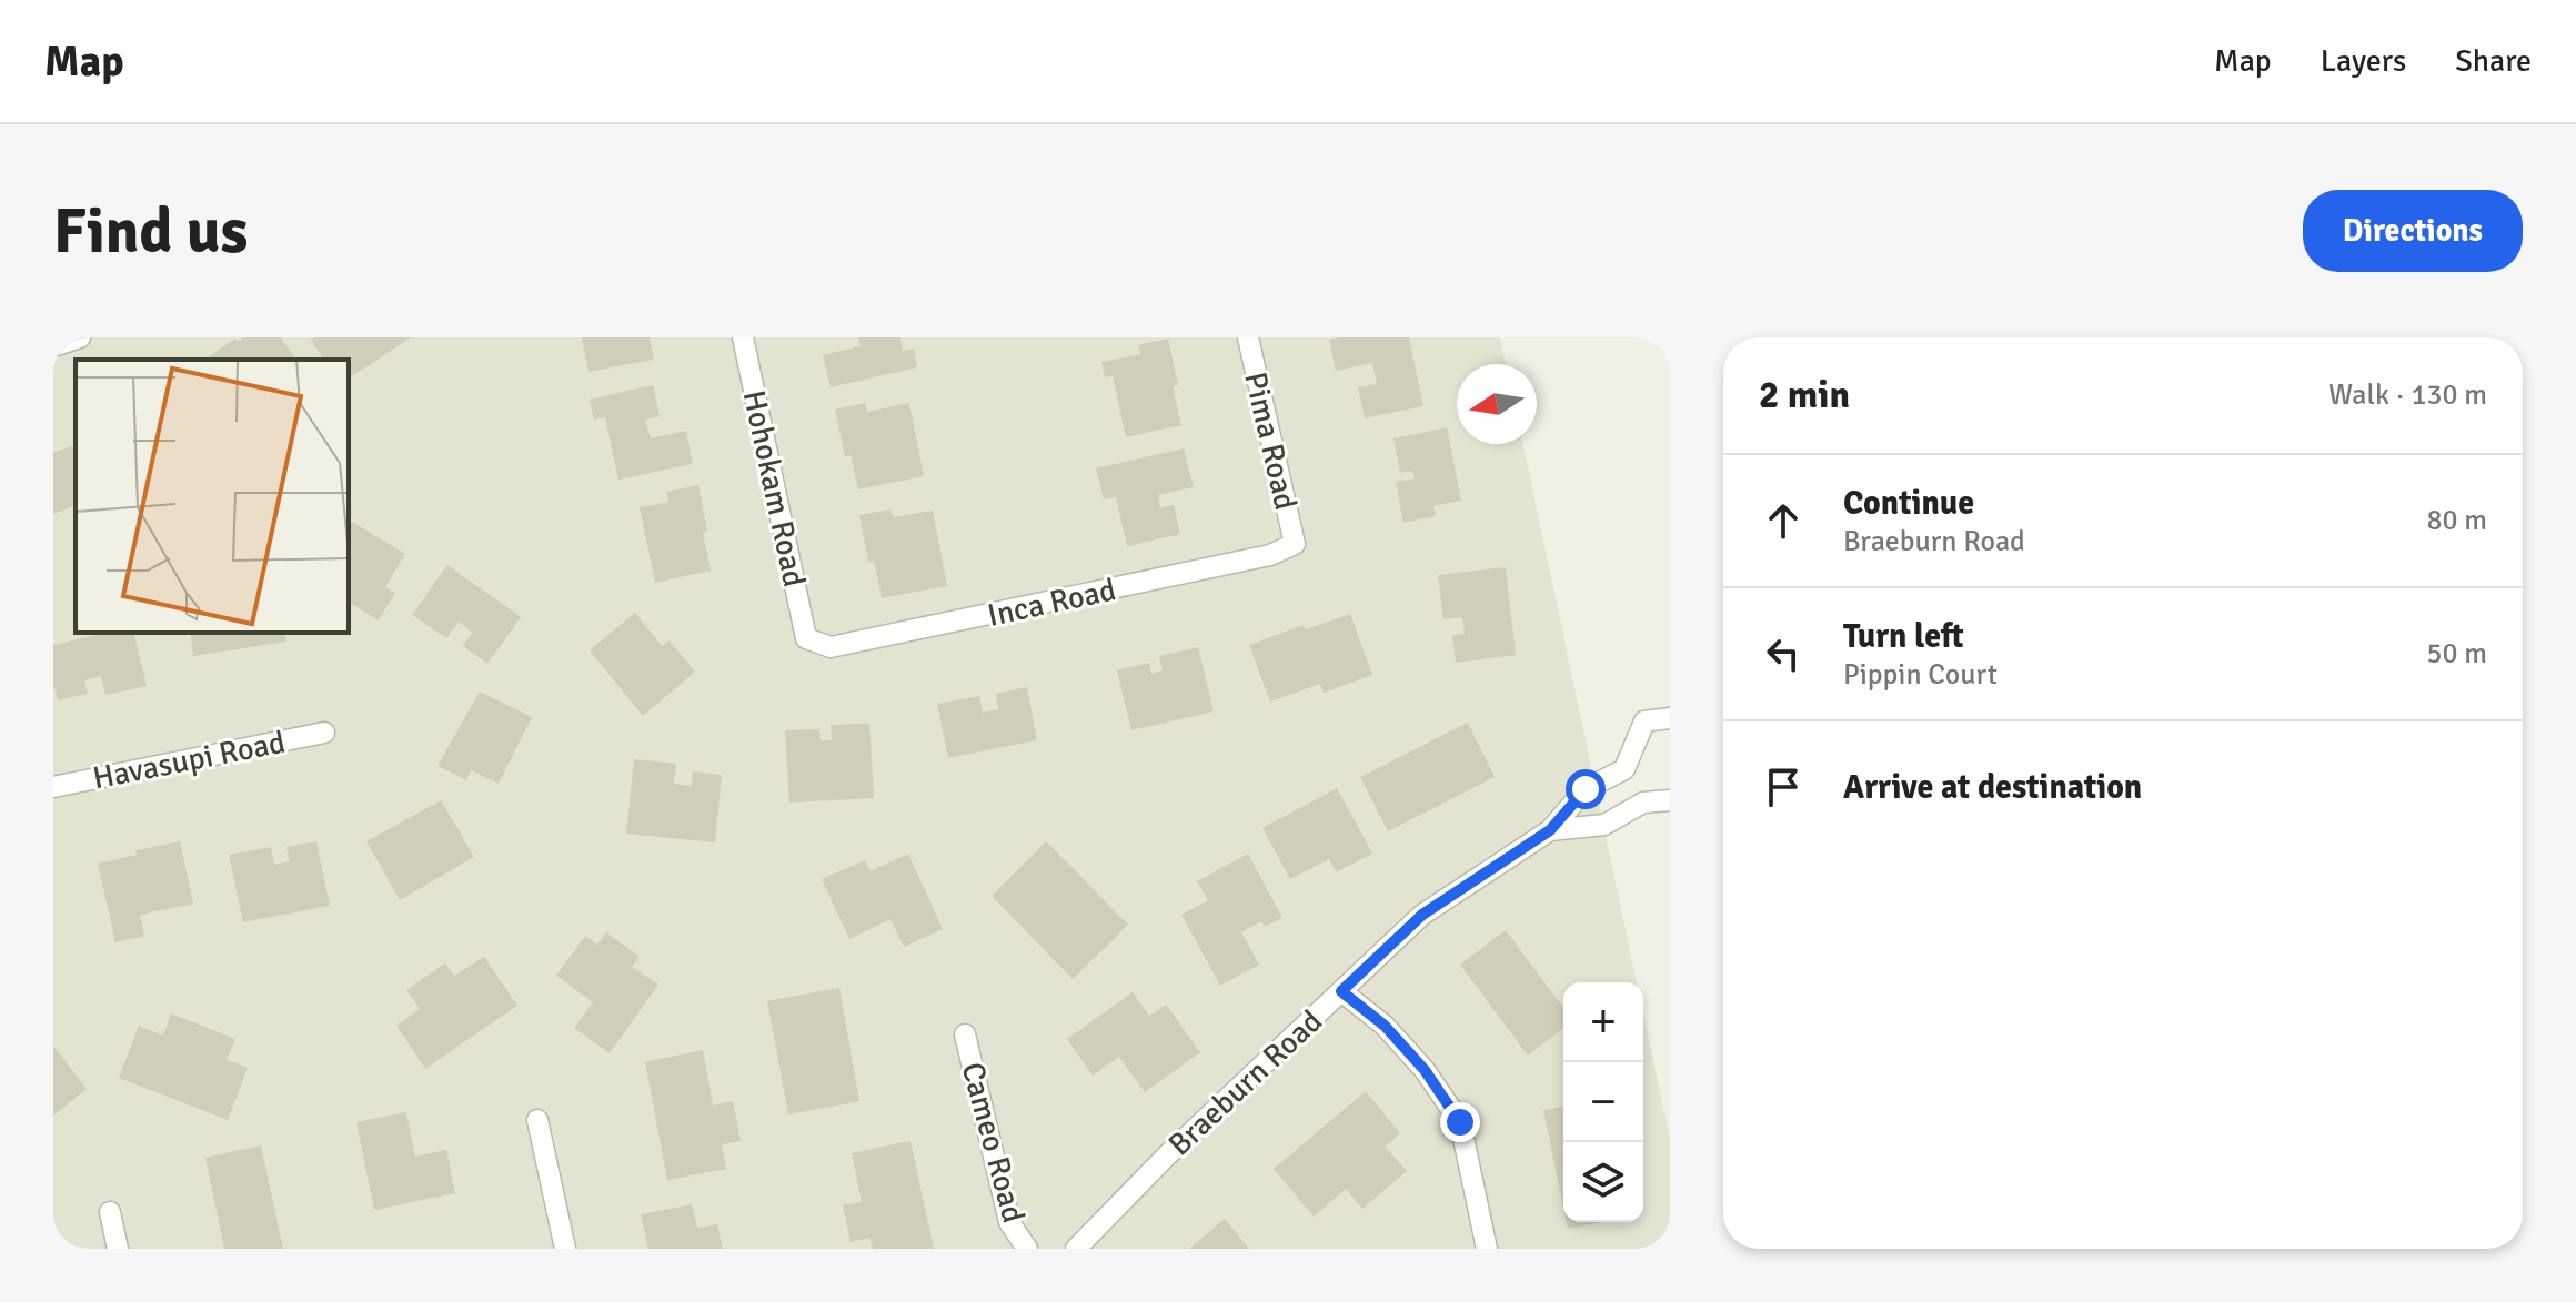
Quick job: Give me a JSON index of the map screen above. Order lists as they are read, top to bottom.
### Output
{
  "streets": {
    "street": [
      "Pima Road",
      "Hohokam Road",
      "Inca Road",
      "Havasupi Road",
      "Braeburn Road",
      "Cameo Road"
    ]
  },
  "crossings": [
    ["Pima Road", "Inca Road"],
    ["Hohokam Road", "Inca Road"]
  ],
  "north": "left",
  "page": {
    "header": "Map",
    "nav": ["Map", "Layers", "Share"],
    "buttons": "Directions",
    "title": "Find us",
    "heading": ["2 min", "Walk · 130 m"],
    "list": [
      ["Continue", "Braeburn Road", "80 m"],
      ["Turn left", "Pippin Court", "50 m"],
      "Arrive at destination"
    ],
    "map_buttons": ["+", "−"]
  }
}
